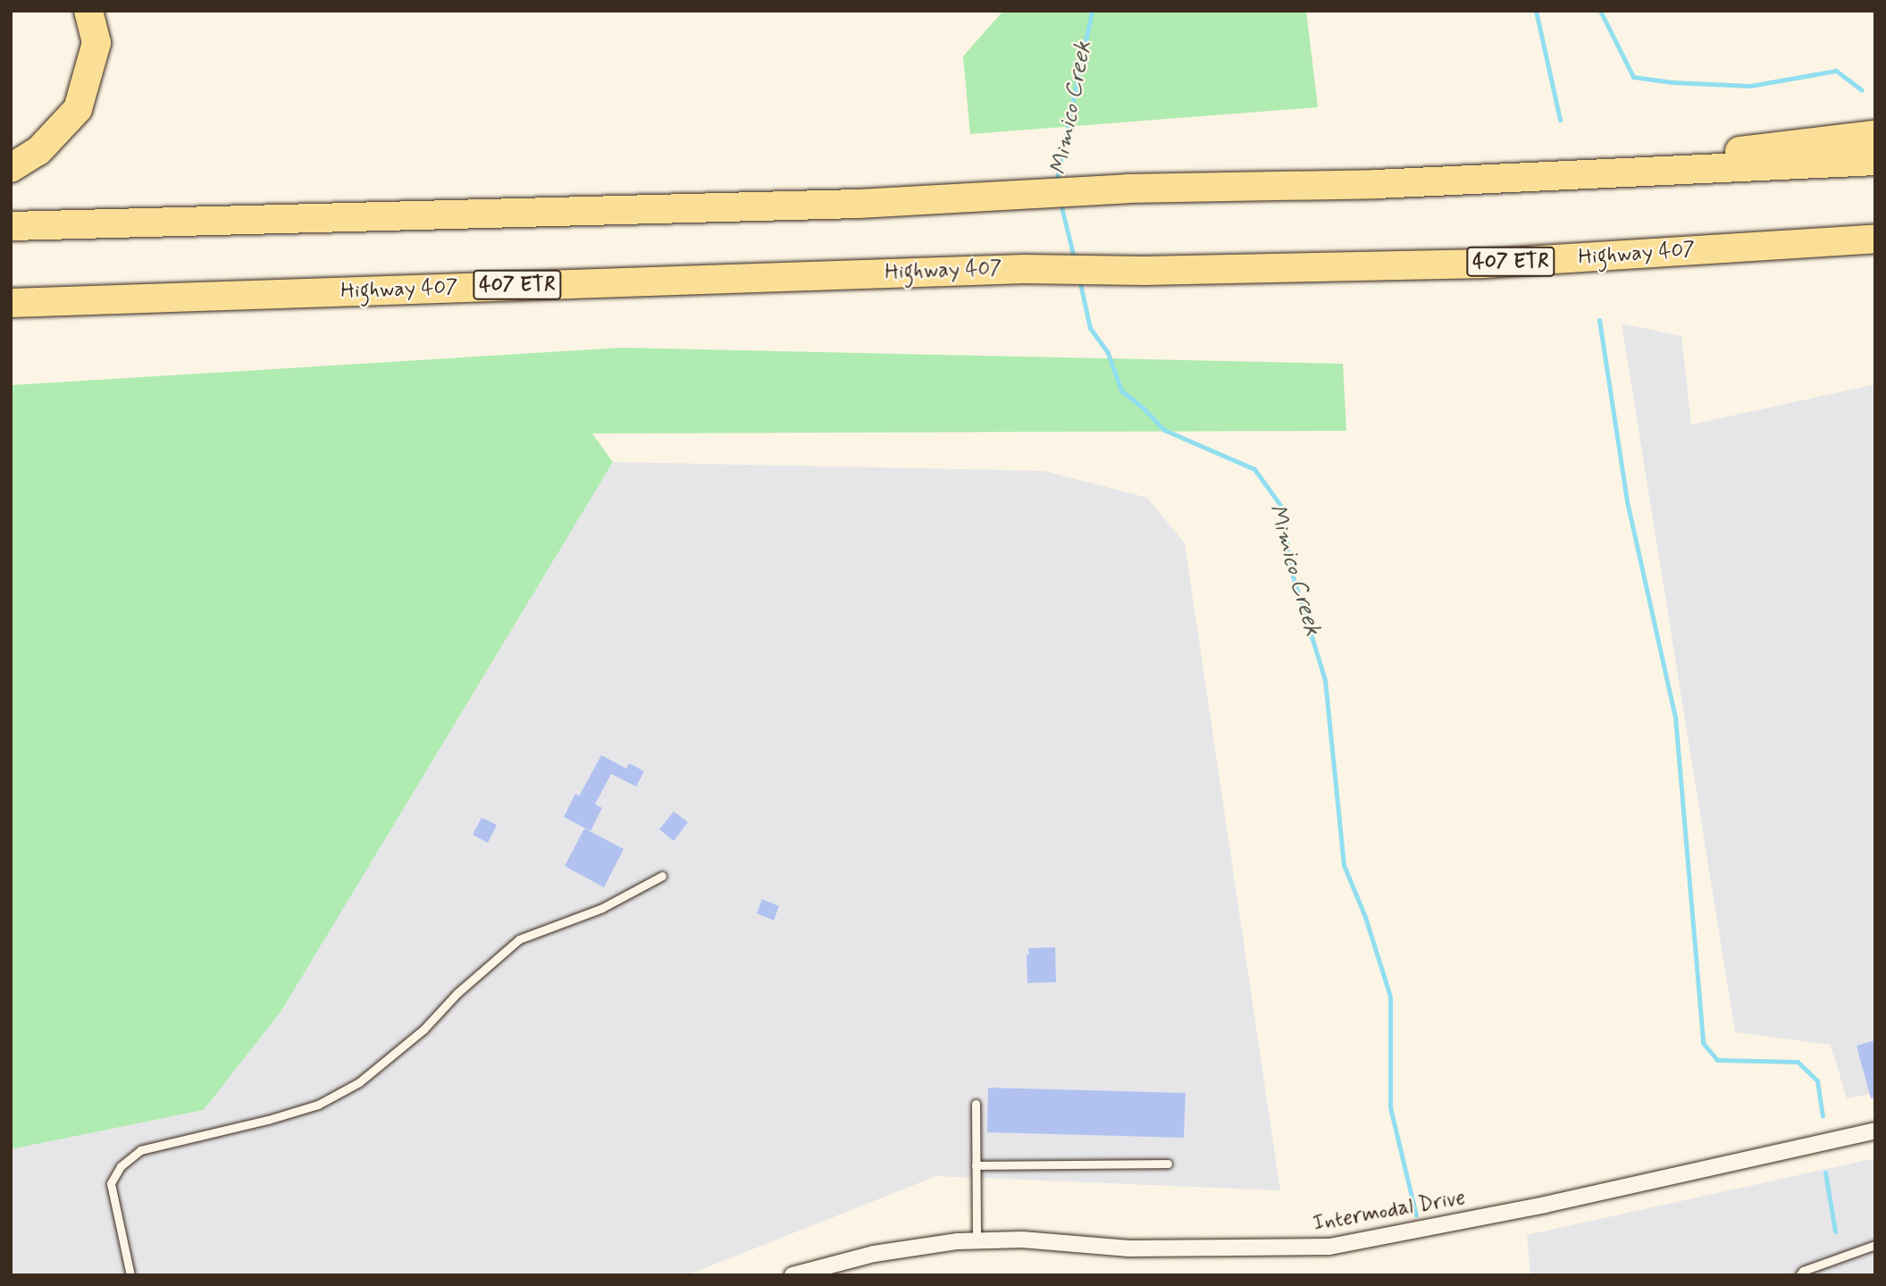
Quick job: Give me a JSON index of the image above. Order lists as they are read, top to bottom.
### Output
{
  "streets": {
    "highway": ["Highway 407", "407 ETR"],
    "street": ["Intermodal Drive"]
  },
  "water": ["Mimico Creek"]
}
